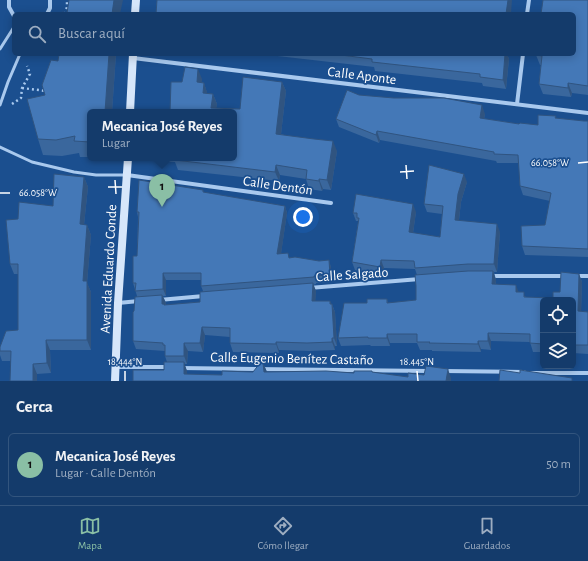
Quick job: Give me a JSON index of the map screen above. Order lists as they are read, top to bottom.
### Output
{
  "streets": {
    "street": [
      "Calle Aponte",
      "Calle Dentón",
      "Avenida Eduardo Conde",
      "Calle Salgado",
      "Calle Eugenio Benítez Castaño"
    ]
  },
  "crossings": [
    ["Calle Dentón", "Avenida Eduardo Conde"],
    ["Avenida Eduardo Conde", "Calle Eugenio Benítez Castaño"]
  ],
  "page": {
    "search": "Buscar aquí",
    "popup": ["Mecanica José Reyes", "Lugar"],
    "pins": "1",
    "heading": "Cerca",
    "list": [
      {
        "mark": "1",
        "name": "Mecanica José Reyes",
        "note": "Lugar · Calle Dentón",
        "value": "50 m"
      }
    ],
    "nav": ["Mapa", "Cómo llegar", "Guardados"]
  },
  "coordinates": ["66.058°W", "18.444°N", "18.445°N"]
}
